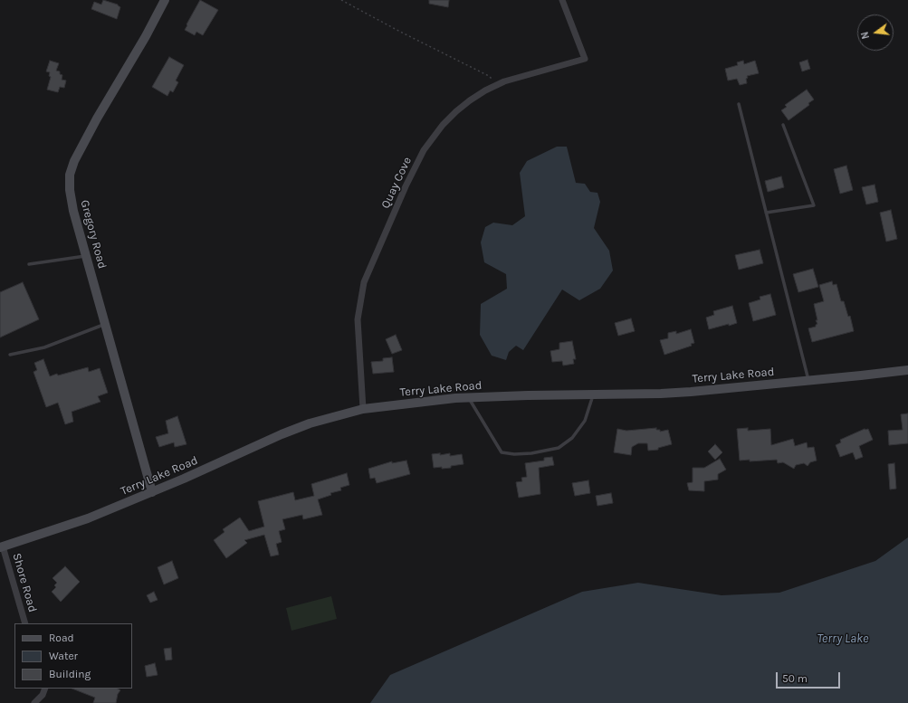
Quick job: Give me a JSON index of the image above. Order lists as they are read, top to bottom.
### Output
{
  "streets": {
    "main road": ["Gregory Road", "Terry Lake Road"],
    "street": ["Quay Cove", "Shore Road"]
  },
  "crossings": [
    ["Quay Cove", "Terry Lake Road"],
    ["Gregory Road", "Terry Lake Road"],
    ["Terry Lake Road", "Shore Road"]
  ],
  "water": ["Terry Lake"],
  "legend": ["Road", "Water", "Building"],
  "scale_bar": "50 m",
  "north": "left"
}
